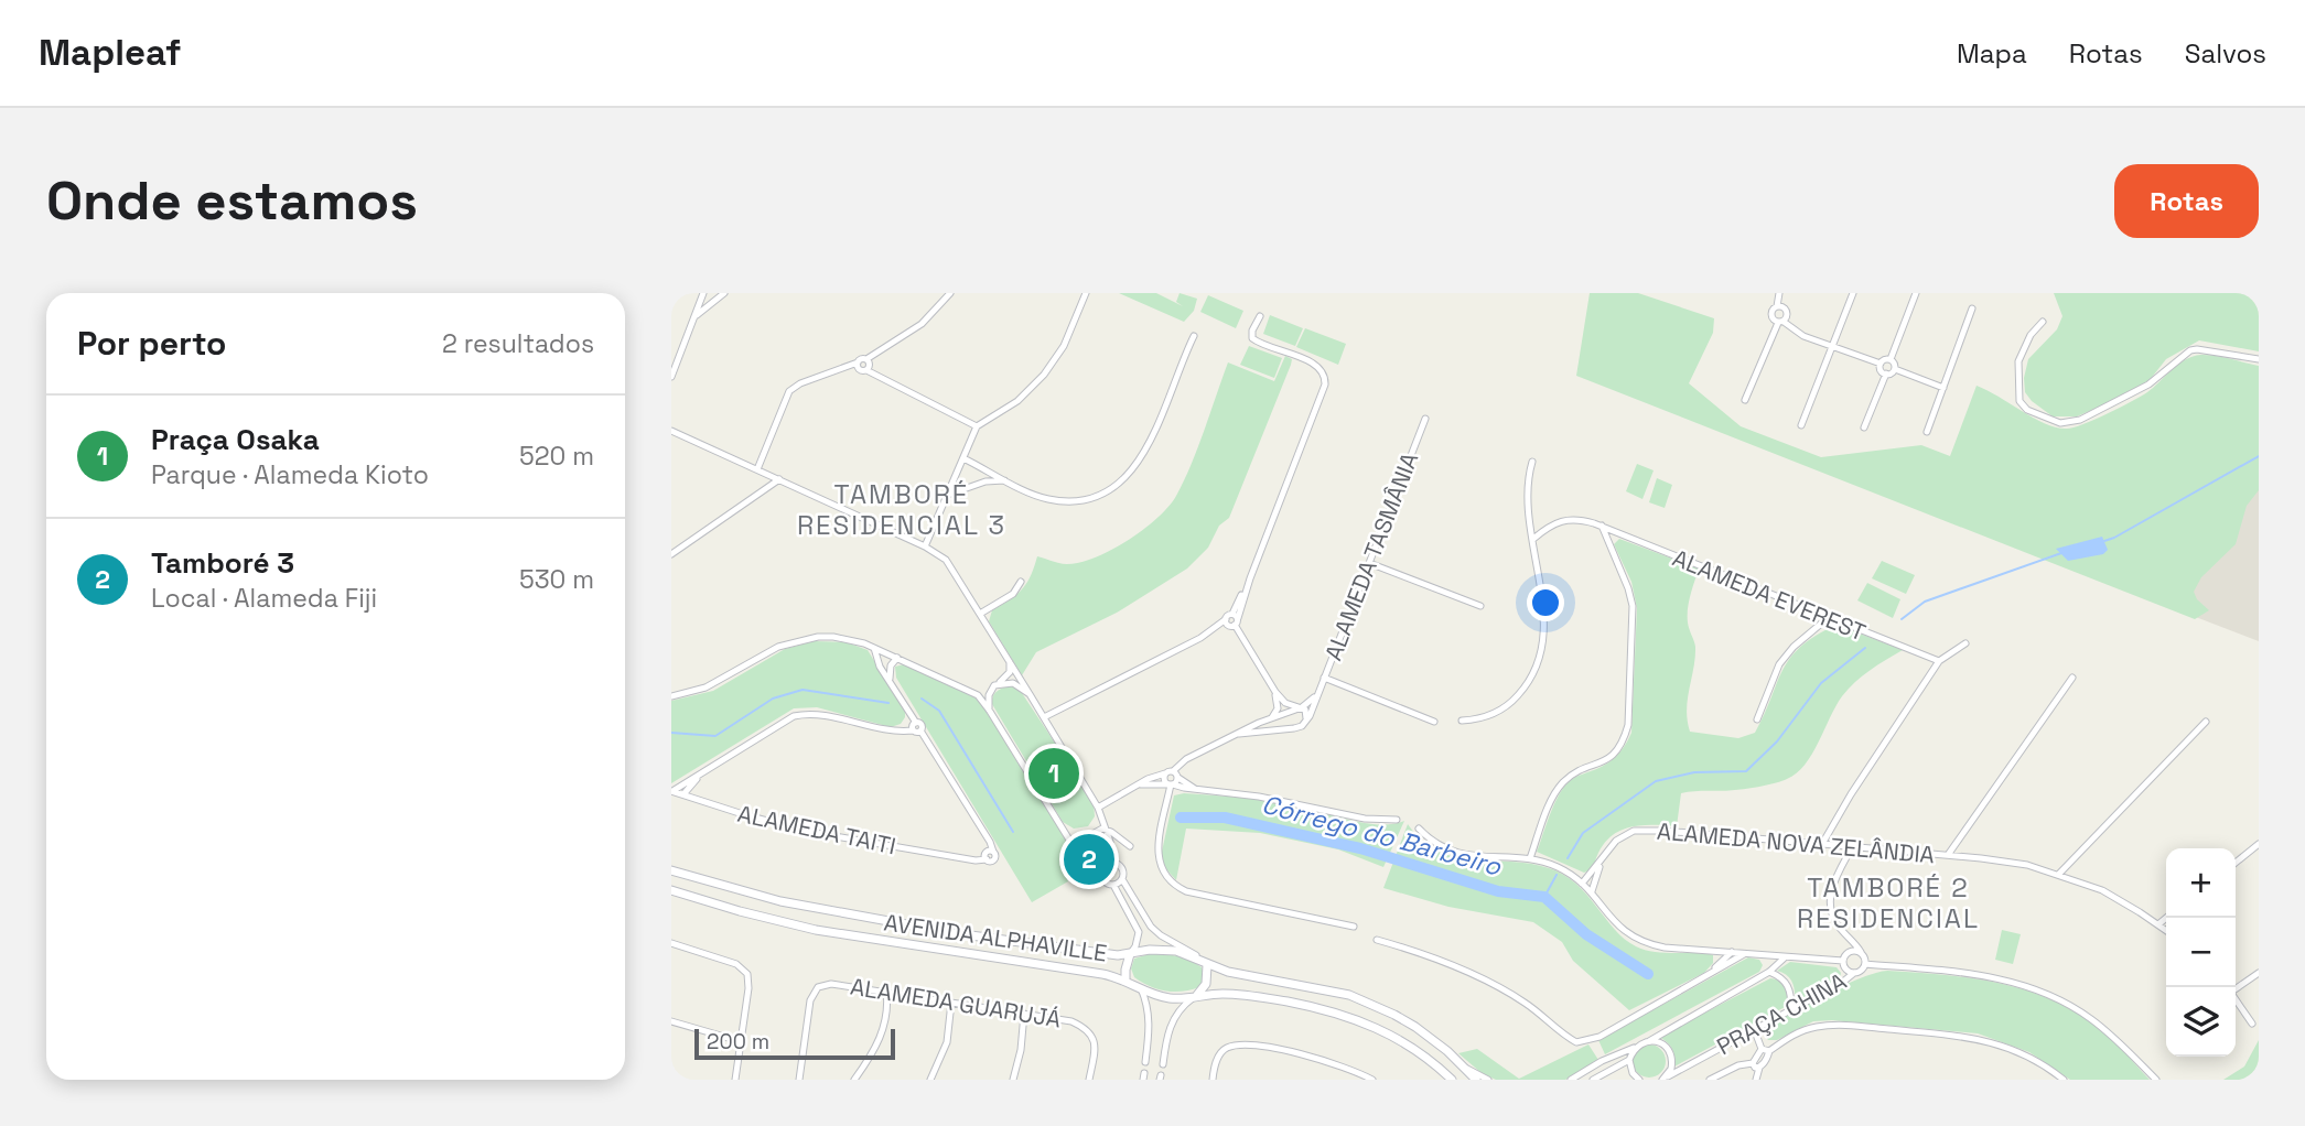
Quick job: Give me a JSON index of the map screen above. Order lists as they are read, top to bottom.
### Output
{
  "streets": {
    "main road": ["AVENIDA ALPHAVILLE"],
    "street": [
      "ALAMEDA TASMÂNIA",
      "ALAMEDA EVEREST",
      "ALAMEDA TAITI",
      "ALAMEDA NOVA ZELÂNDIA",
      "ALAMEDA GUARUJÁ",
      "PRAÇA CHINA"
    ]
  },
  "districts": ["TAMBORÉ RESIDENCIAL 3", "TAMBORÉ 2 RESIDENCIAL"],
  "water": ["Córrego do Barbeiro"],
  "scale_bar": "200 m",
  "page": {
    "header": "Mapleaf",
    "nav": ["Mapa", "Rotas", "Salvos"],
    "buttons": "Rotas",
    "title": "Onde estamos",
    "heading": ["Por perto", "2 resultados"],
    "list": [
      {
        "mark": "1",
        "name": "Praça Osaka",
        "note": "Parque · Alameda Kioto",
        "value": "520 m"
      },
      {
        "mark": "2",
        "name": "Tamboré 3",
        "note": "Local · Alameda Fiji",
        "value": "530 m"
      }
    ],
    "pins": ["1", "2"],
    "map_buttons": ["+", "−"],
    "scale": "200 m"
  }
}
